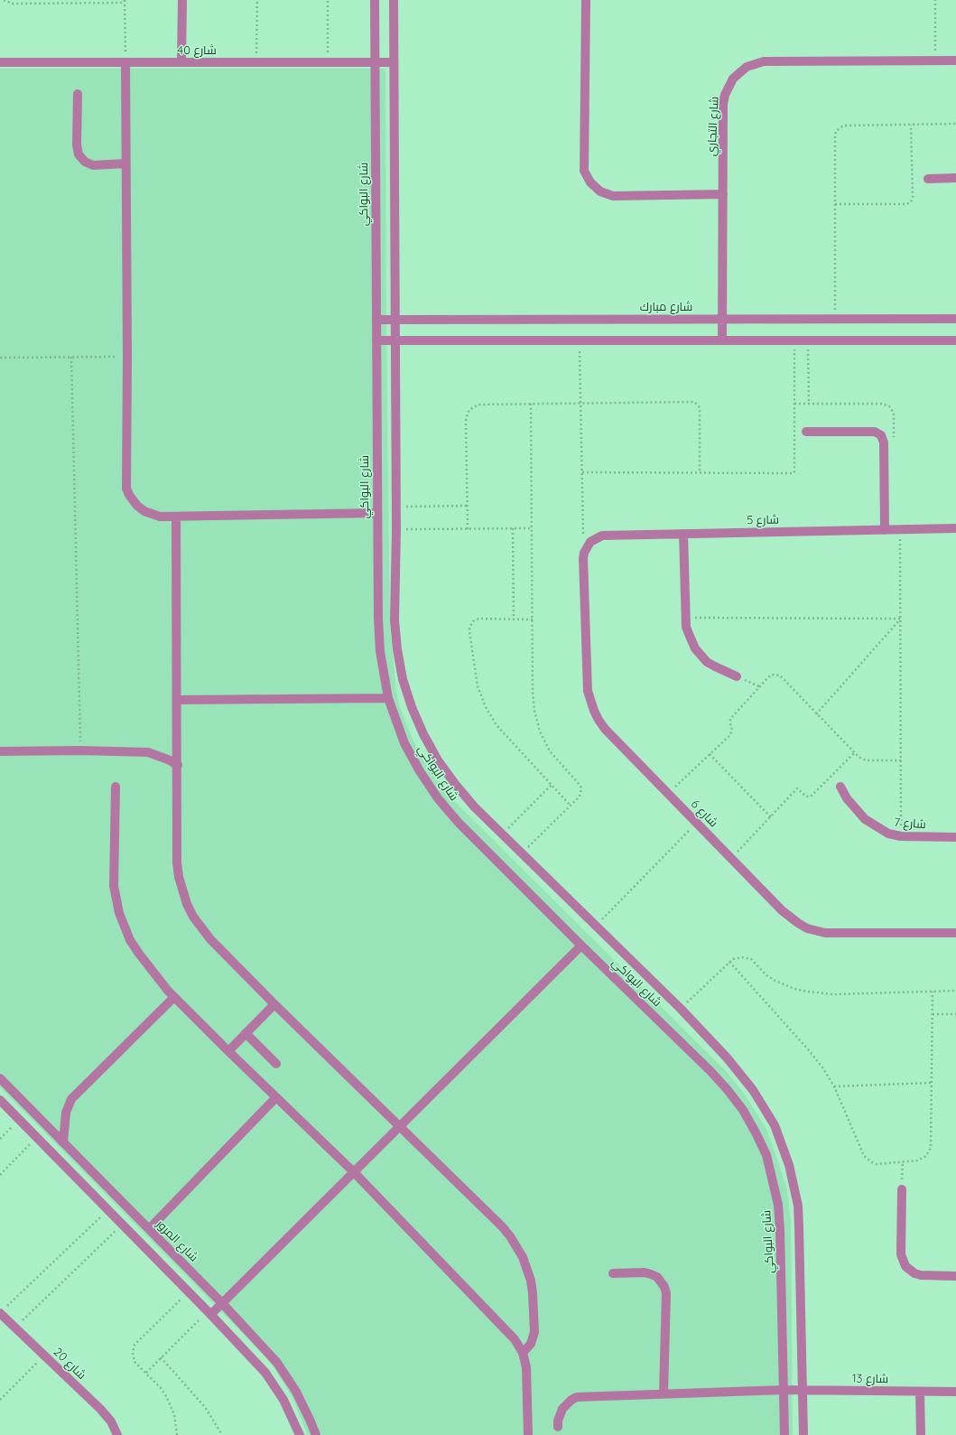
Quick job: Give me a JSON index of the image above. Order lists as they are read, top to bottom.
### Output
{
  "streets": {
    "street": [
      "شارع 40",
      "شارع التجاري",
      "شارع البواكي",
      "شارع مبارك",
      "شارع 5",
      "شارع 6",
      "شارع 7",
      "شارع المرور",
      "شارع 20",
      "شارع 13"
    ]
  },
  "crossings": [
    ["شارع 40", "شارع البواكي"],
    ["شارع التجاري", "شارع مبارك"],
    ["شارع البواكي", "شارع مبارك"],
    ["شارع البواكي", "شارع 13"],
    ["شارع 5", "شارع 6"]
  ]
}
